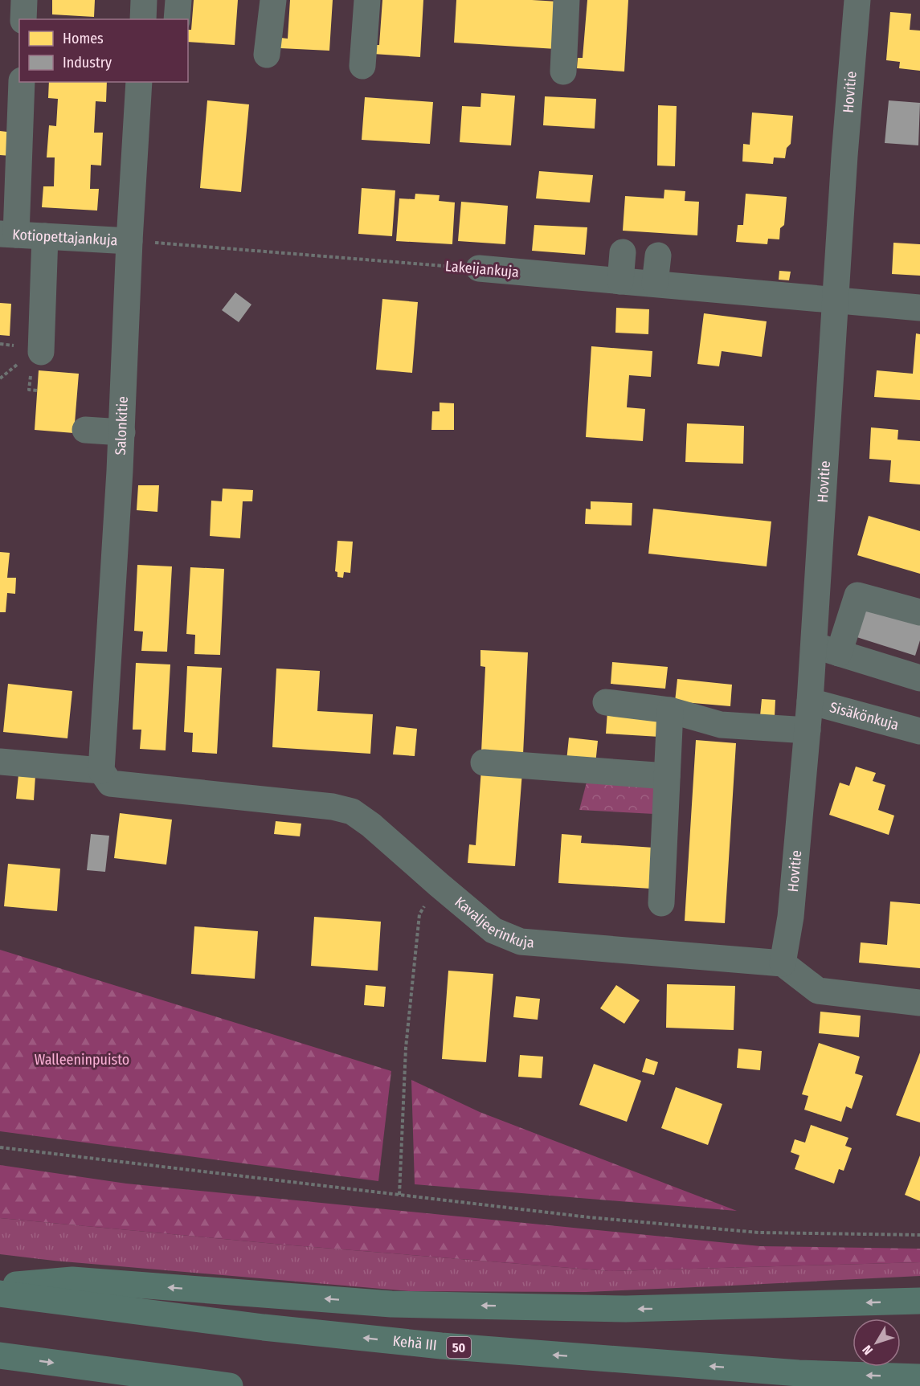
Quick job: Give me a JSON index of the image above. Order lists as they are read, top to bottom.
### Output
{
  "streets": {
    "highway": ["Kehä III", "50"],
    "street": [
      "Hovitie",
      "Kotiopettajankuja",
      "Lakeijankuja",
      "Salonkitie",
      "Sisäkönkuja",
      "Kavaljeerinkuja"
    ]
  },
  "crossings": [
    ["Hovitie", "Lakeijankuja"],
    ["Hovitie", "Sisäkönkuja"],
    ["Hovitie", "Kavaljeerinkuja"],
    ["Kotiopettajankuja", "Lakeijankuja"],
    ["Kotiopettajankuja", "Salonkitie"],
    ["Lakeijankuja", "Salonkitie"],
    ["Salonkitie", "Kavaljeerinkuja"]
  ],
  "parks": ["Walleeninpuisto"],
  "legend": ["Homes", "Industry"],
  "north": "bottom left"
}
